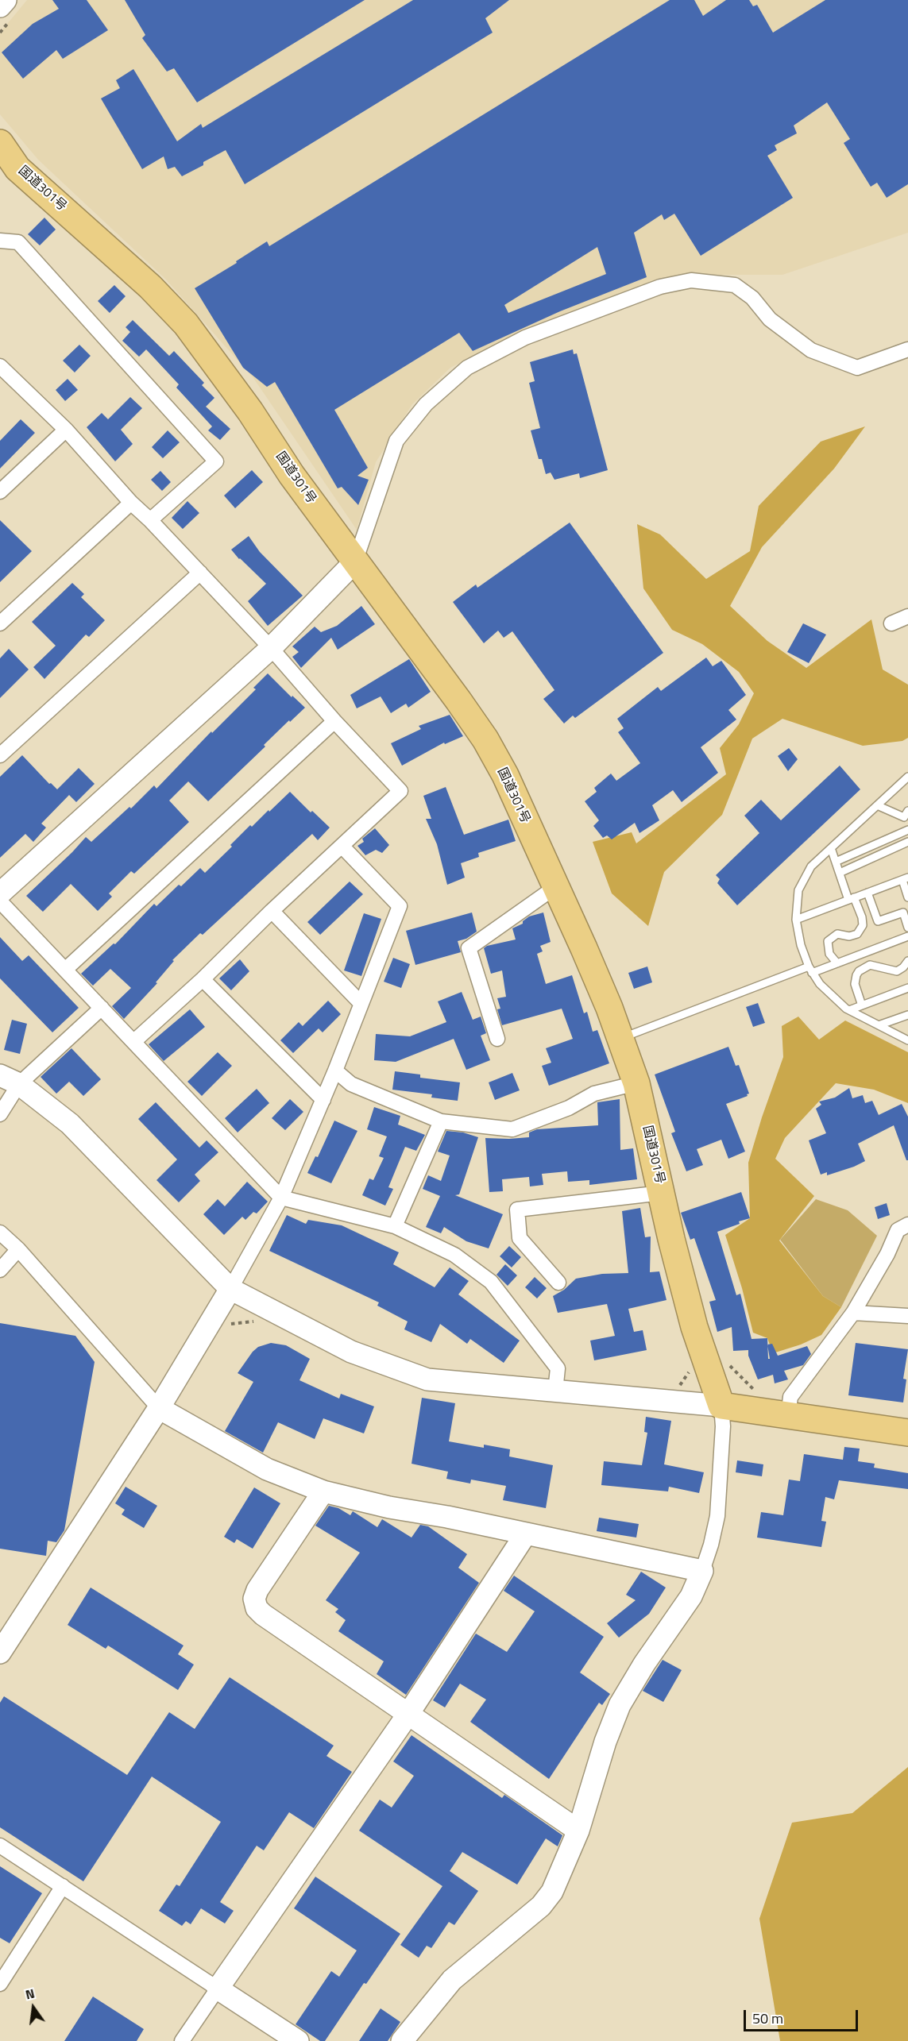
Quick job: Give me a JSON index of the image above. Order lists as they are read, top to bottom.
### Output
{
  "streets": {
    "highway": ["国道301号"]
  },
  "scale_bar": "50 m",
  "north": "top"
}
